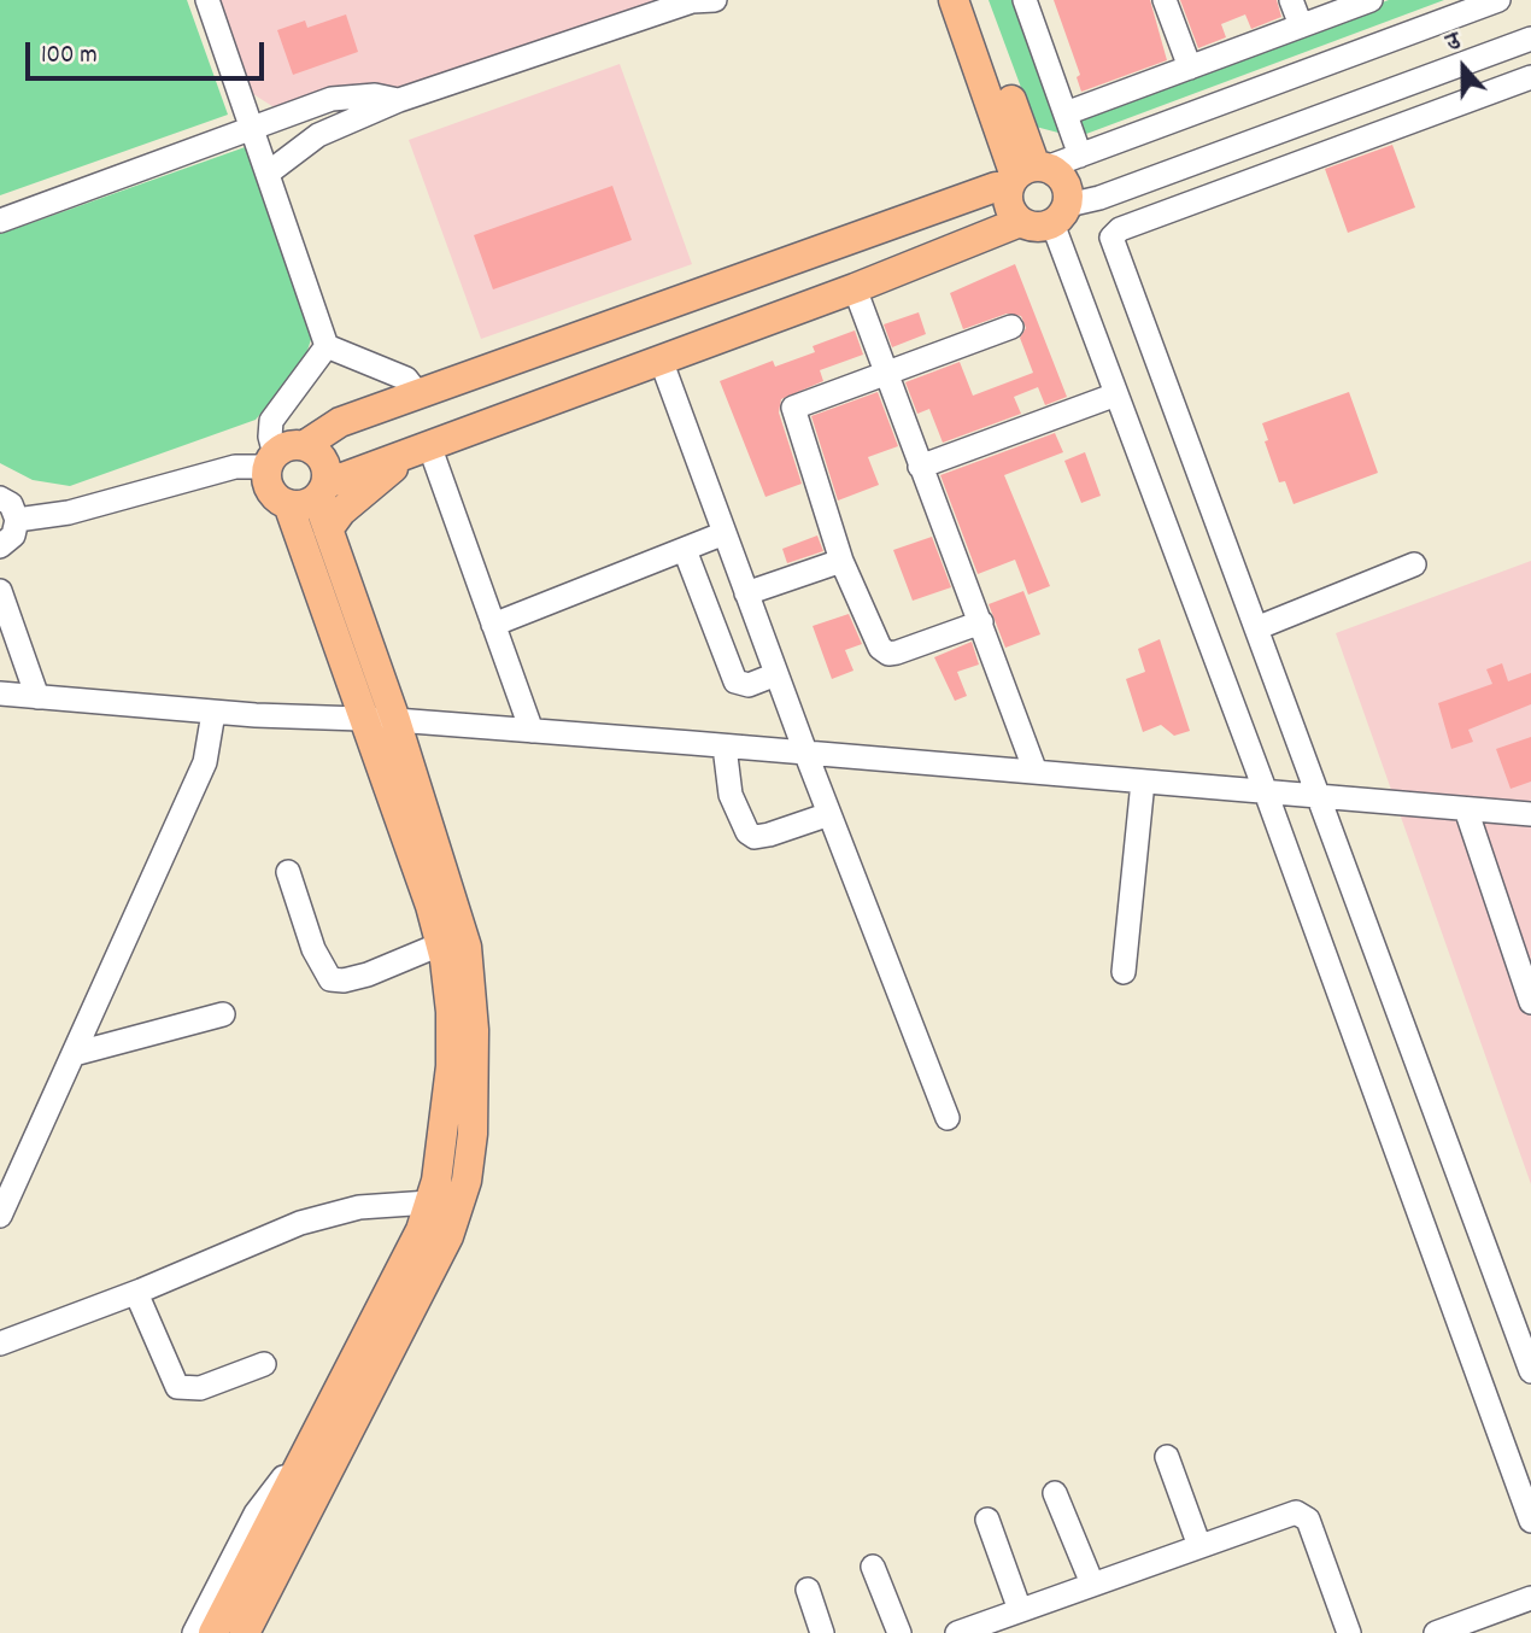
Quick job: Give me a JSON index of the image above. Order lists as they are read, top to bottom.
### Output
{
  "scale_bar": "100 m",
  "north": "top"
}
